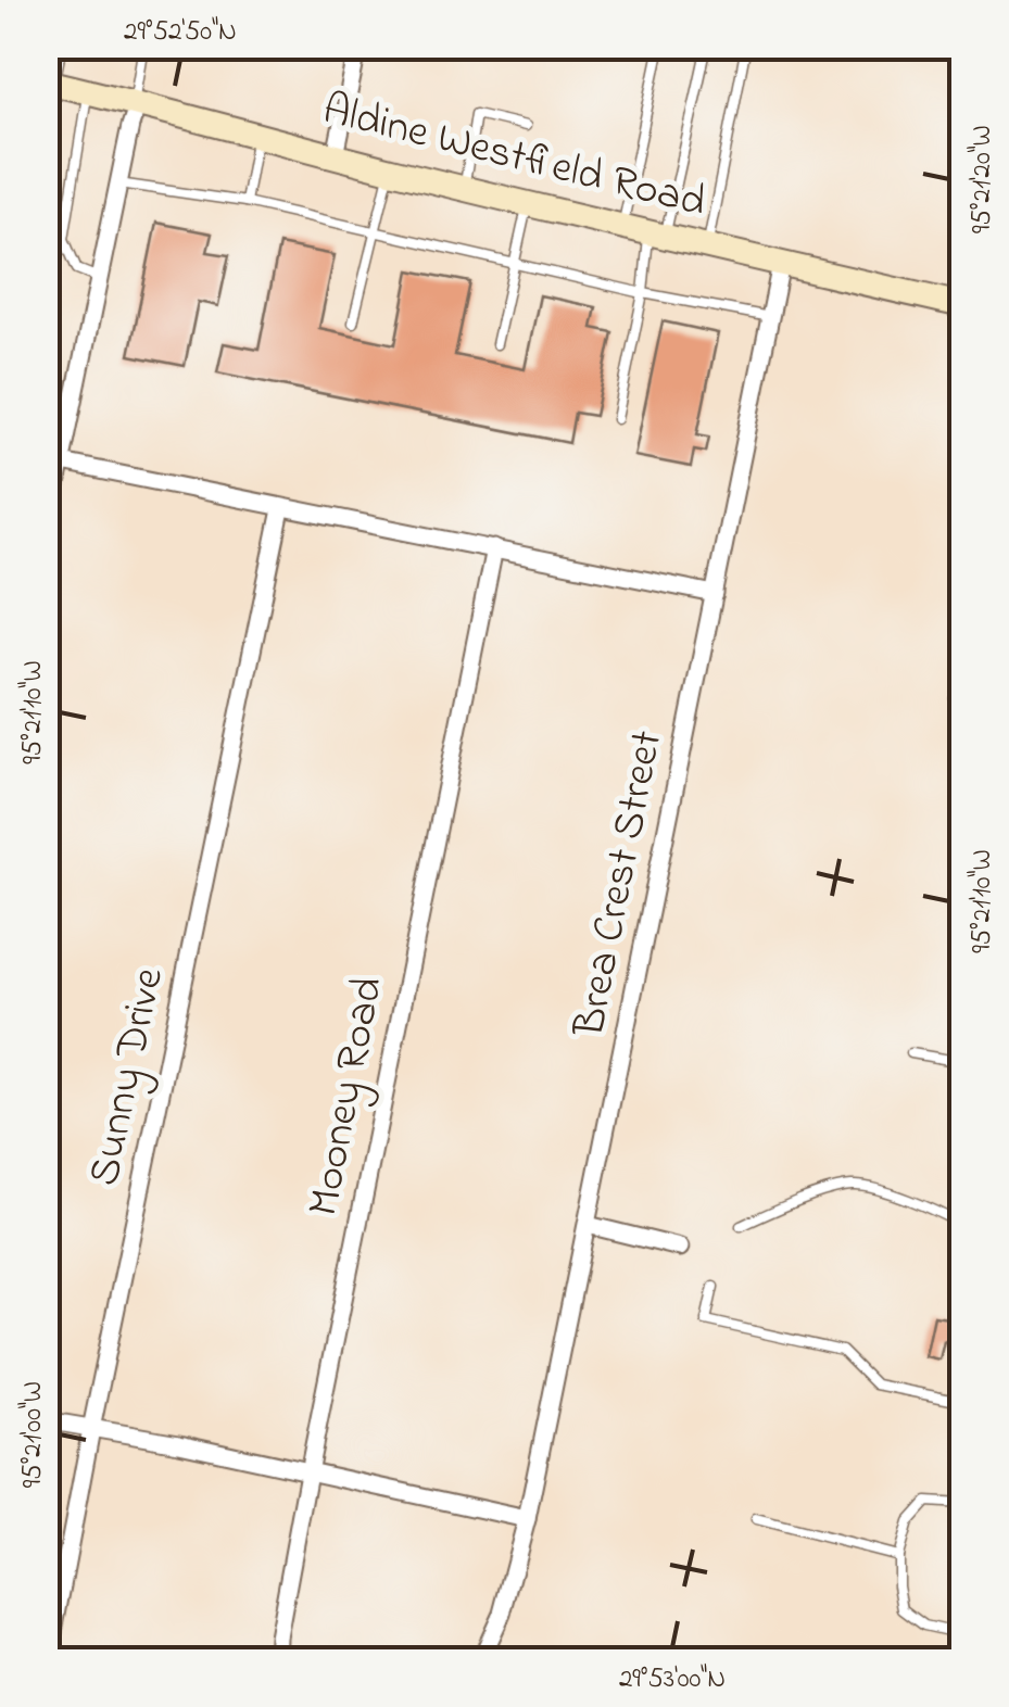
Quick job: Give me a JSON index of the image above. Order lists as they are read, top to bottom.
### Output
{
  "streets": {
    "main road": ["Aldine Westfield Road"],
    "street": ["Brea Crest Street", "Sunny Drive", "Mooney Road"]
  },
  "crossings": [
    ["Aldine Westfield Road", "Brea Crest Street"]
  ],
  "coordinates": [
    "29°52'50\"N",
    "95°21'20\"W",
    "95°21'10\"W",
    "95°21'00\"W",
    "29°53'00\"N"
  ]
}
